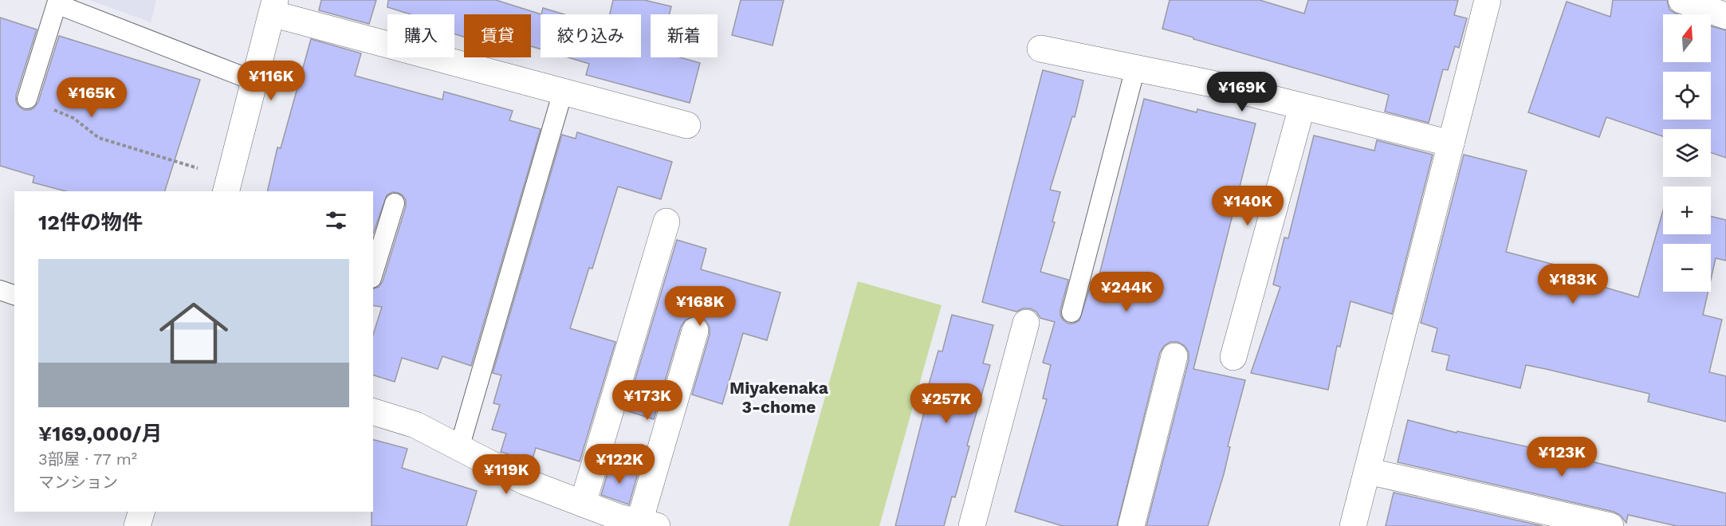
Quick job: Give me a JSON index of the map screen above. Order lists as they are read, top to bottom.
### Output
{
  "districts": ["Miyakenaka 3-chome"],
  "north": "top",
  "page": {
    "map_buttons": ["+", "−"],
    "chip": [
      "購入",
      "賃貸",
      "絞り込み",
      "新着"
    ],
    "price": [
      "¥116K",
      "¥169K",
      "¥165K",
      "¥140K",
      "¥183K",
      "¥244K",
      "¥168K",
      "¥173K",
      "¥257K",
      "¥123K",
      "¥122K",
      "¥119K"
    ],
    "heading": "12件の物件",
    "list": [
      {
        "name": "¥169,000/月",
        "note": "3部屋 · 77 m² · マンション"
      }
    ]
  }
}
